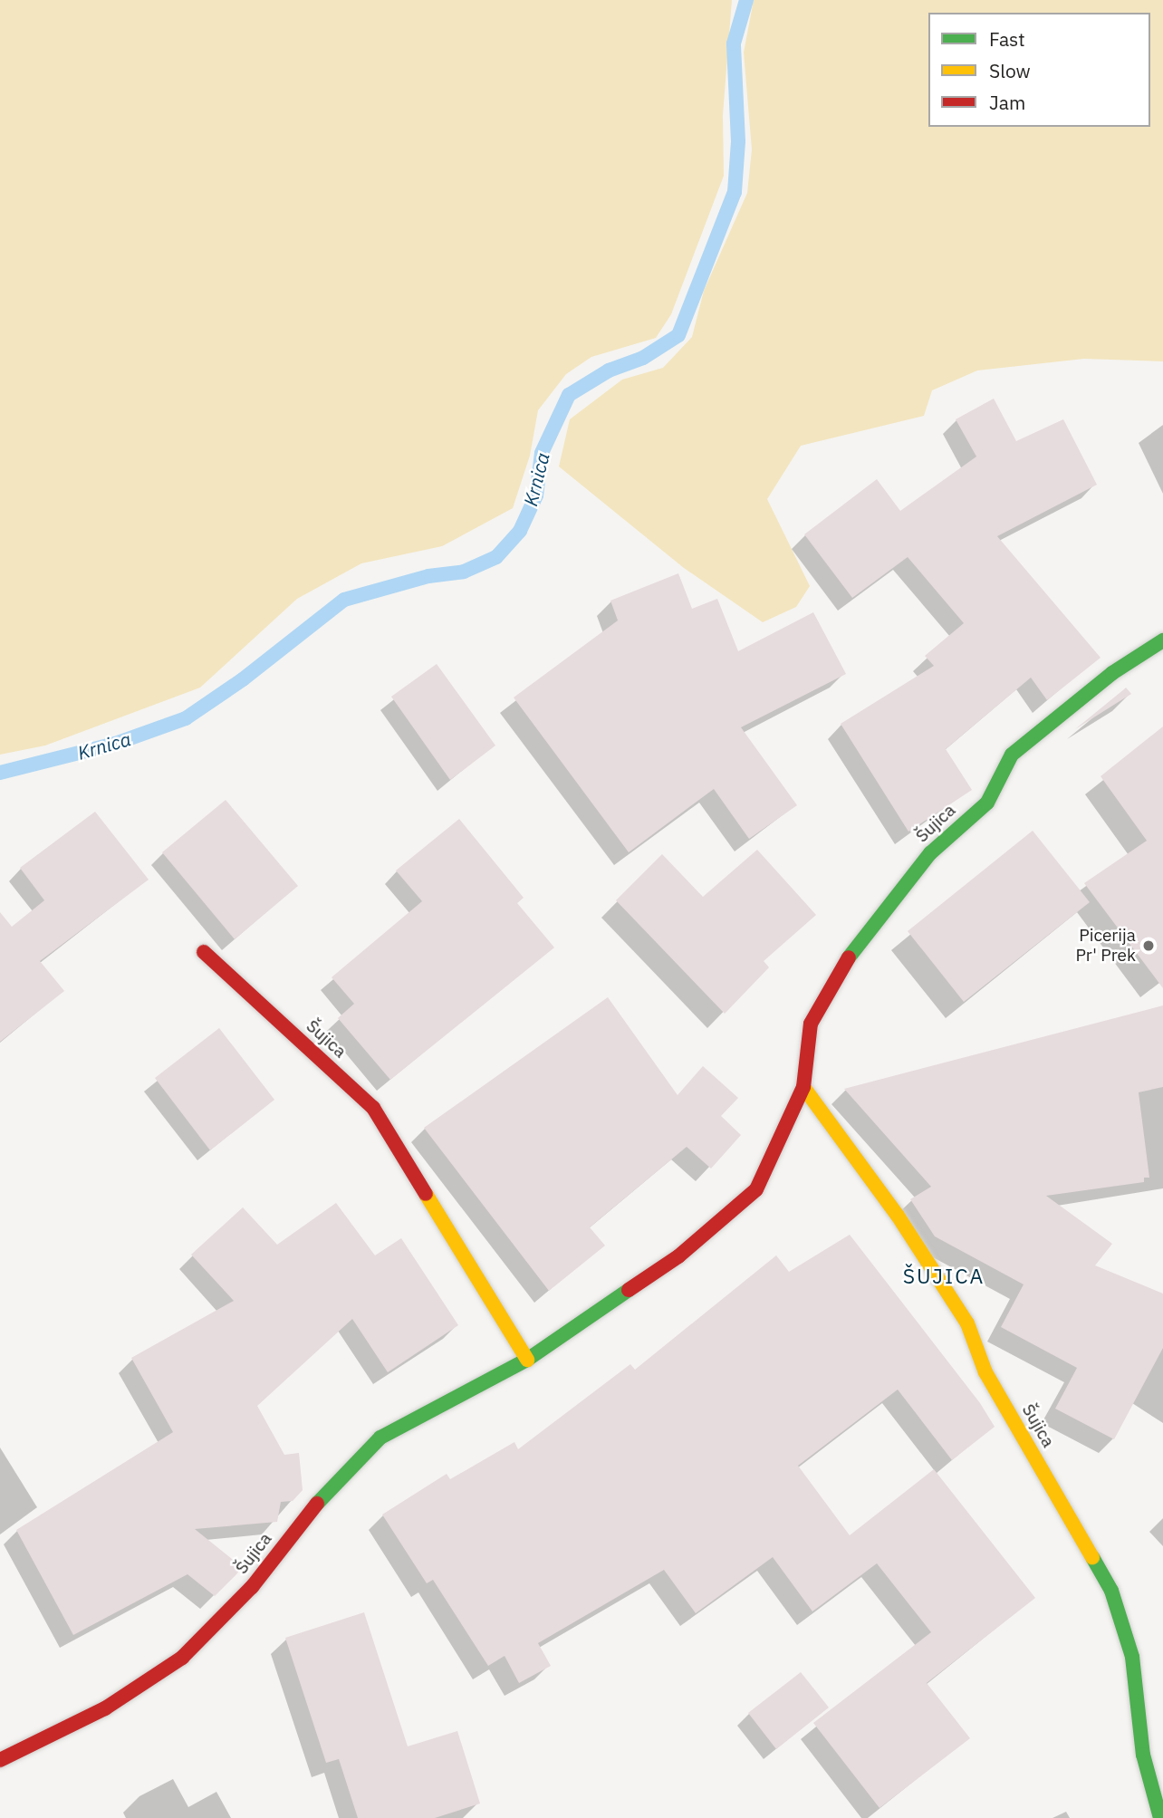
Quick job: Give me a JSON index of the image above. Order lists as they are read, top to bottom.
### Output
{
  "streets": {
    "street": ["Šujica"]
  },
  "districts": ["ŠUJICA"],
  "water": ["Krnica"],
  "places": ["Picerija Pr' Prek"],
  "legend": ["Fast", "Slow", "Jam"]
}
